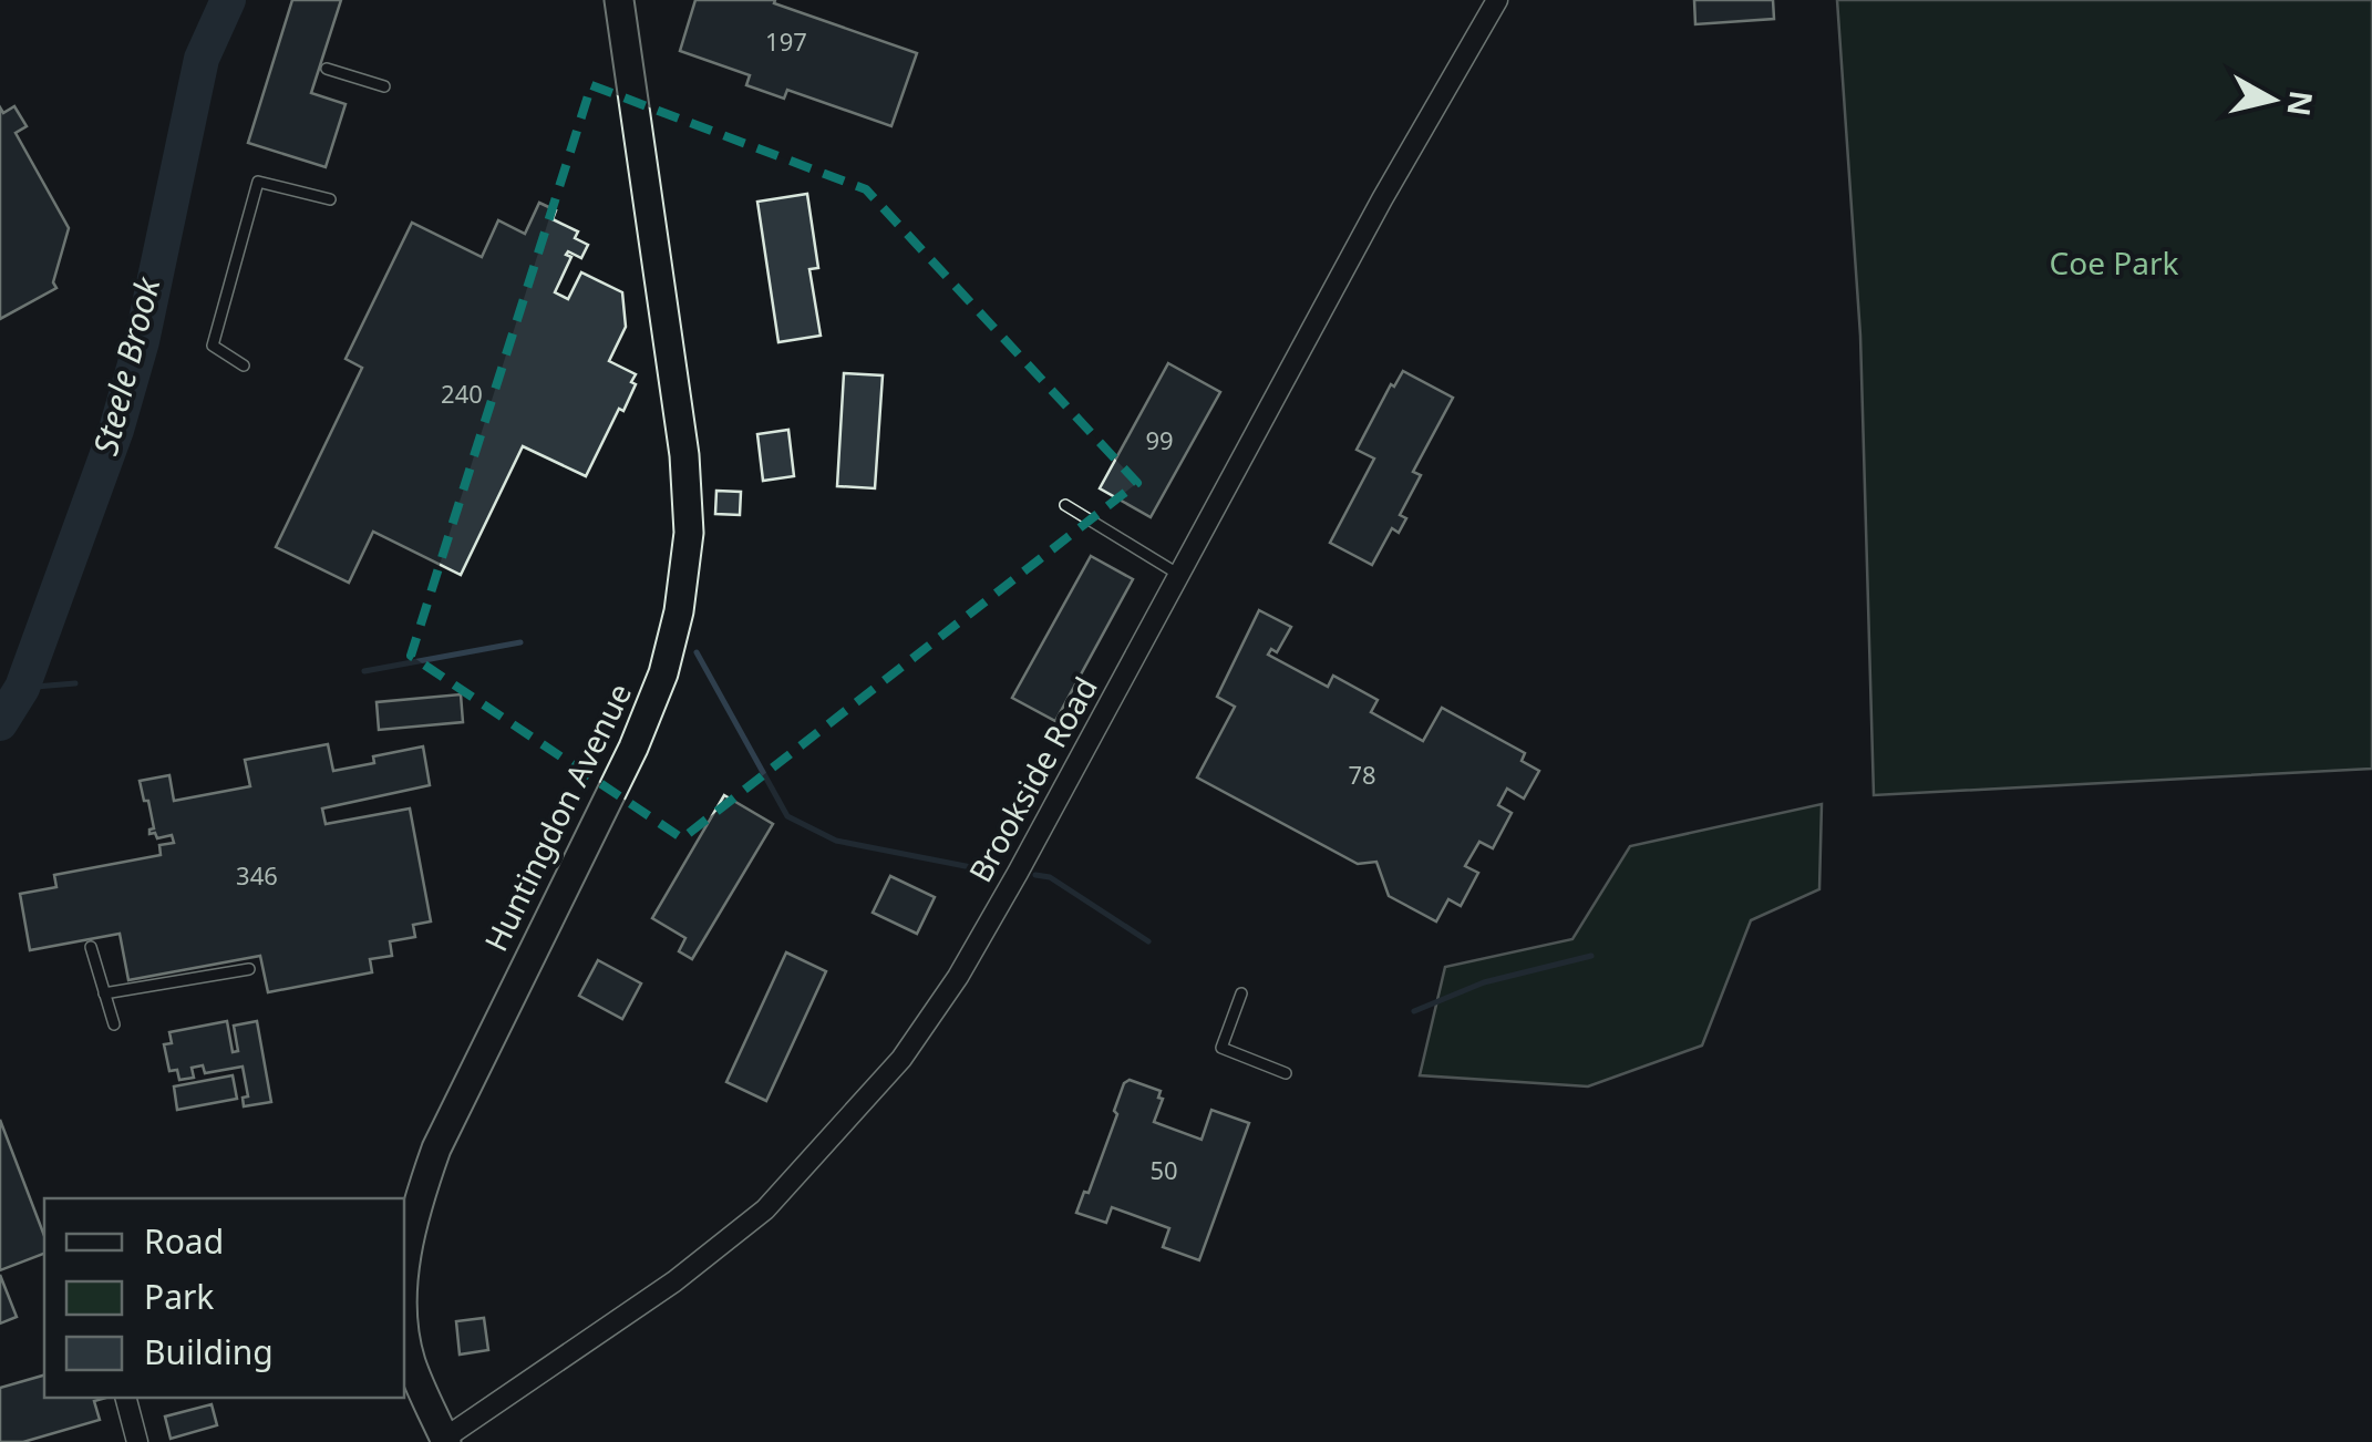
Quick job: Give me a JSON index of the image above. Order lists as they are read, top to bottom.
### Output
{
  "streets": {
    "main road": ["Huntingdon Avenue"],
    "street": ["Brookside Road"]
  },
  "crossings": [
    ["Brookside Road", "Huntingdon Avenue"]
  ],
  "water": ["Steele Brook"],
  "parks": ["Coe Park"],
  "house_numbers": [
    "197",
    "240",
    "99",
    "78",
    "346",
    "50"
  ],
  "legend": ["Road", "Park", "Building"],
  "north": "right"
}
